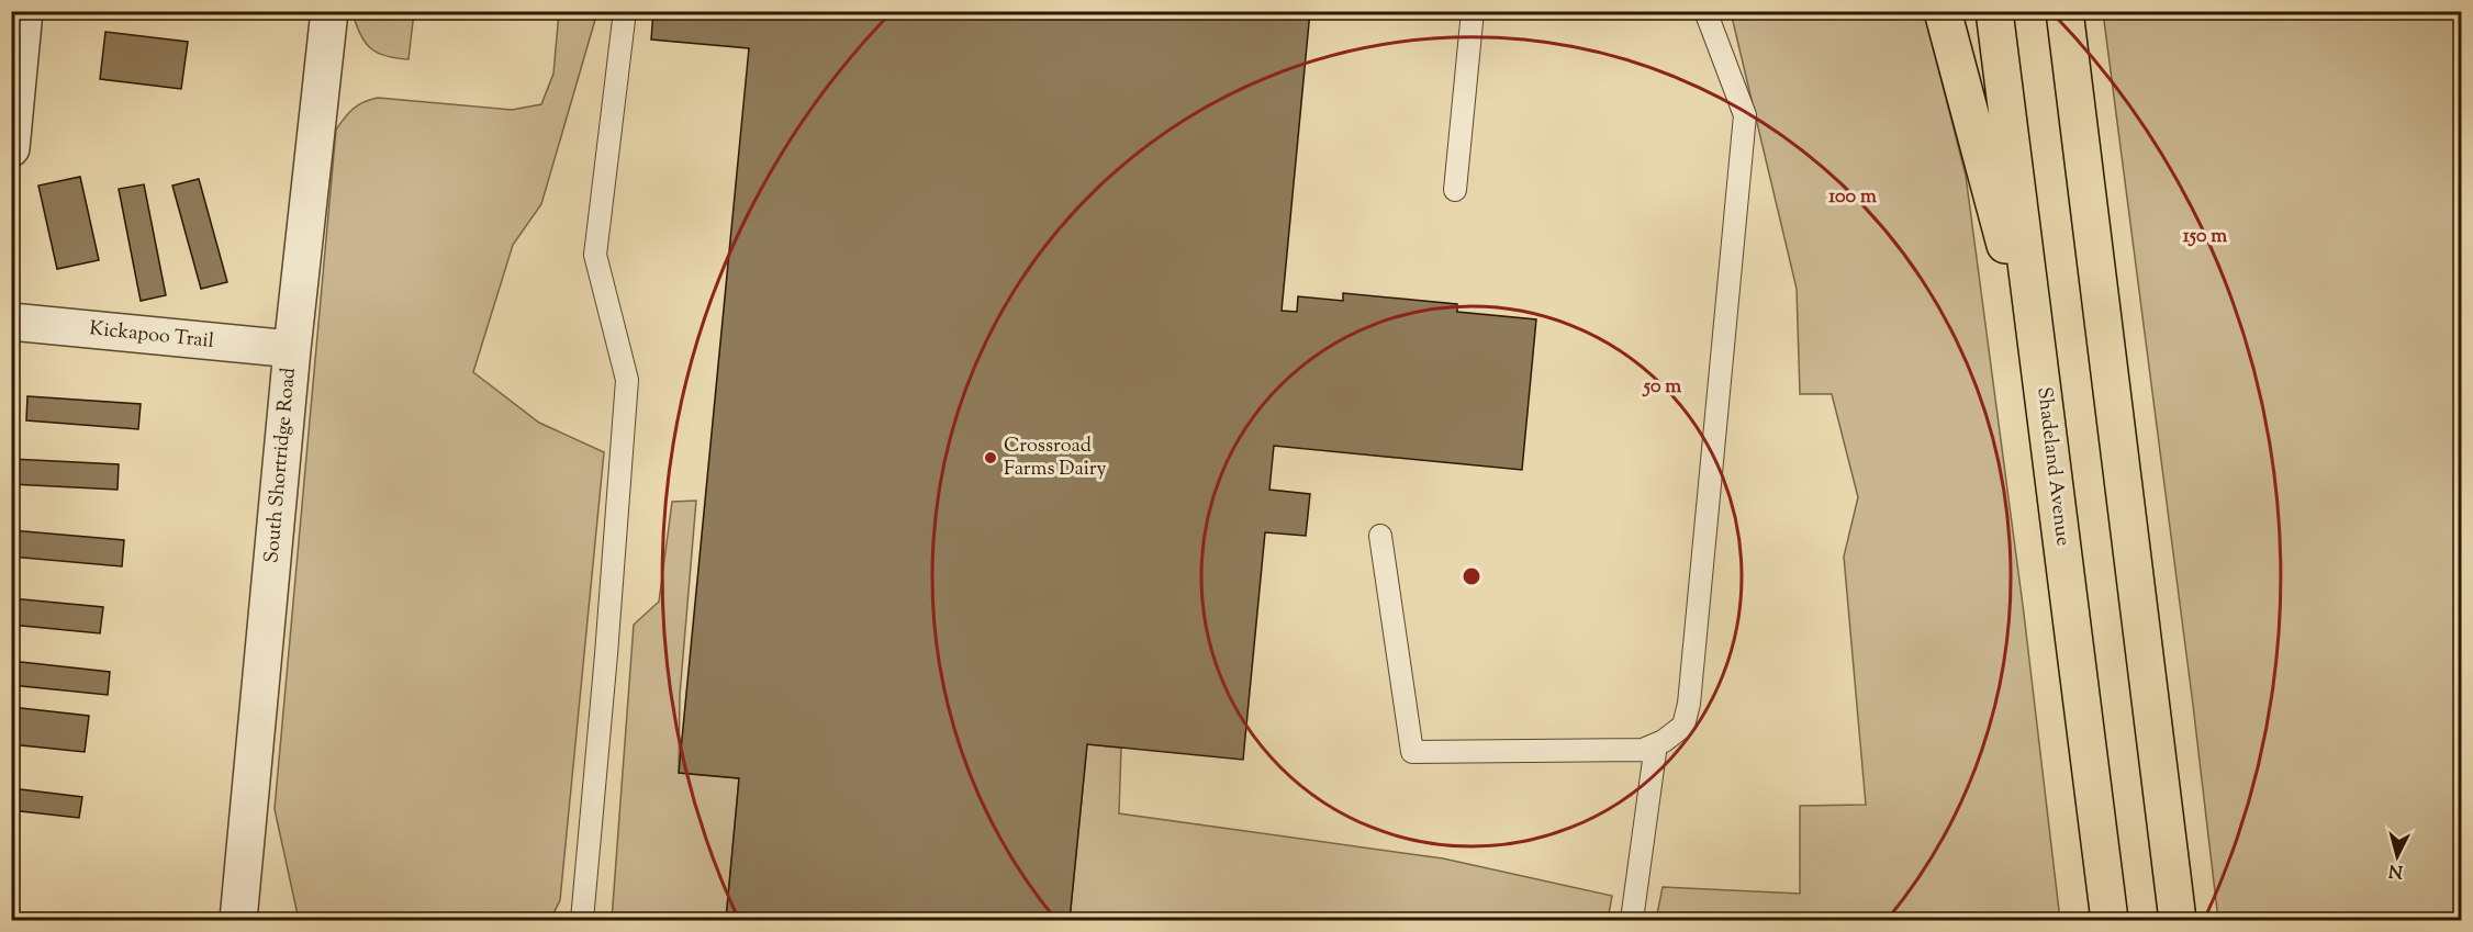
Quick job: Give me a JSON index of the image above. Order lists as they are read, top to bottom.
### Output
{
  "streets": {
    "highway": ["Shadeland Avenue"],
    "street": ["Kickapoo Trail", "South Shortridge Road"]
  },
  "crossings": [
    ["Kickapoo Trail", "South Shortridge Road"]
  ],
  "places": ["Crossroad Farms Dairy"],
  "north": "bottom",
  "rings": ["100 m", "150 m", "50 m"]
}
